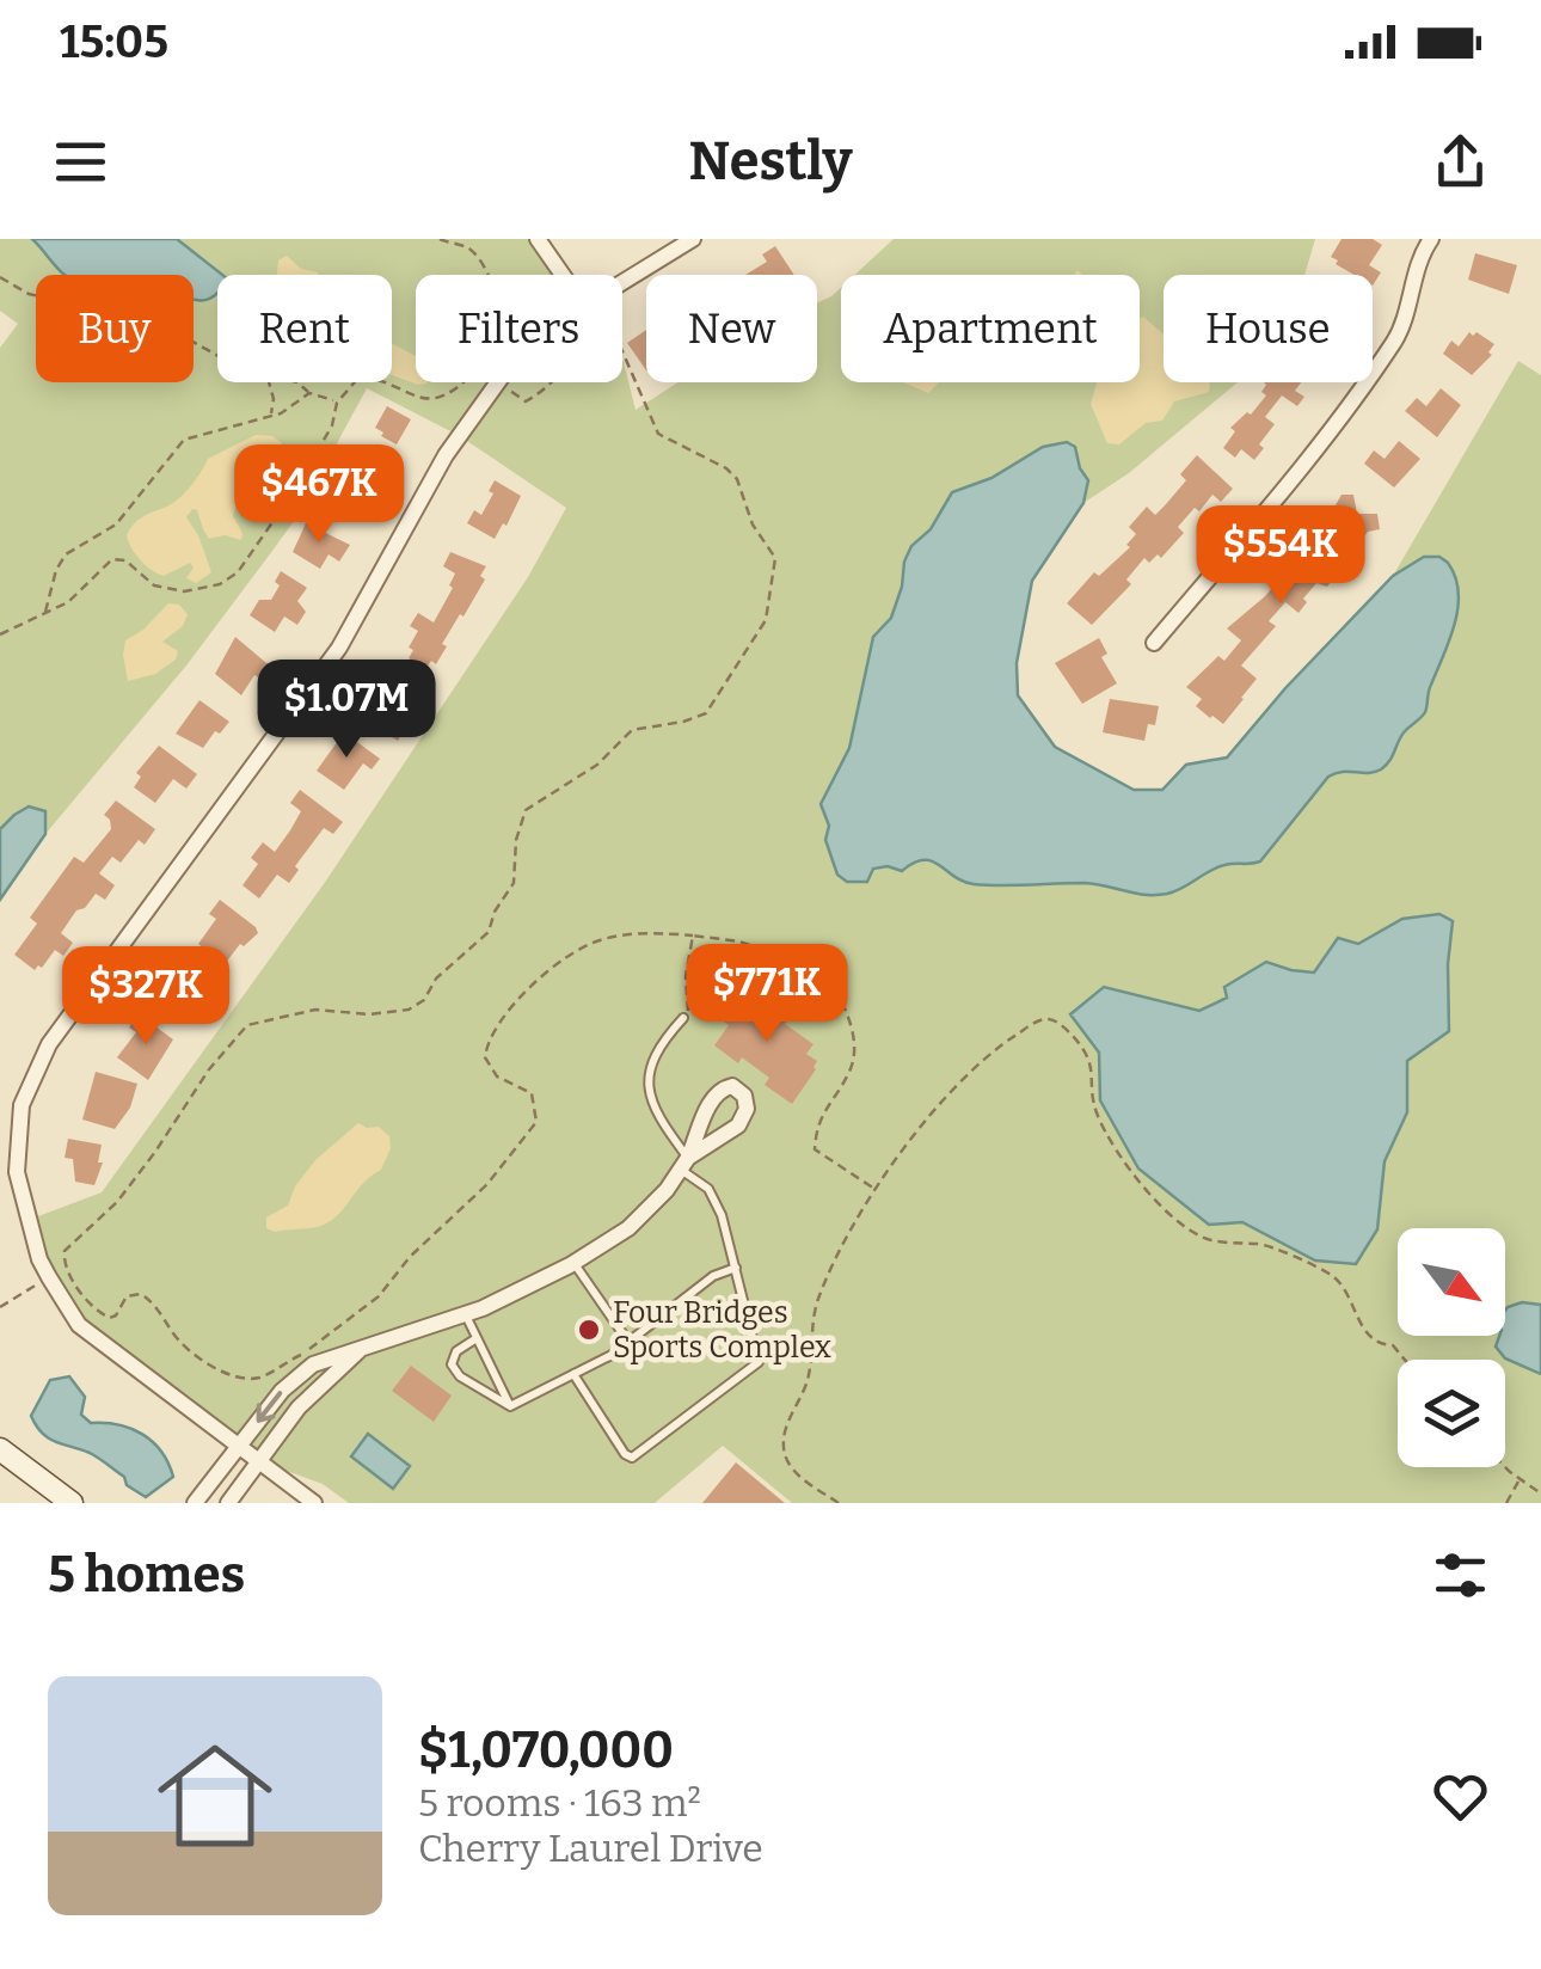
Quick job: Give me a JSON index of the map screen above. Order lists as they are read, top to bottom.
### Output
{
  "places": ["Four Bridges Sports Complex"],
  "north": "bottom right",
  "page": {
    "status": "15:05",
    "header": "Nestly",
    "chip": [
      "Buy",
      "Rent",
      "Filters",
      "New",
      "Apartment",
      "House"
    ],
    "price": [
      "$467K",
      "$554K",
      "$1.07M",
      "$771K",
      "$327K"
    ],
    "heading": "5 homes",
    "list": [
      {
        "name": "$1,070,000",
        "note": "5 rooms · 163 m² · Cherry Laurel Drive"
      }
    ]
  }
}
